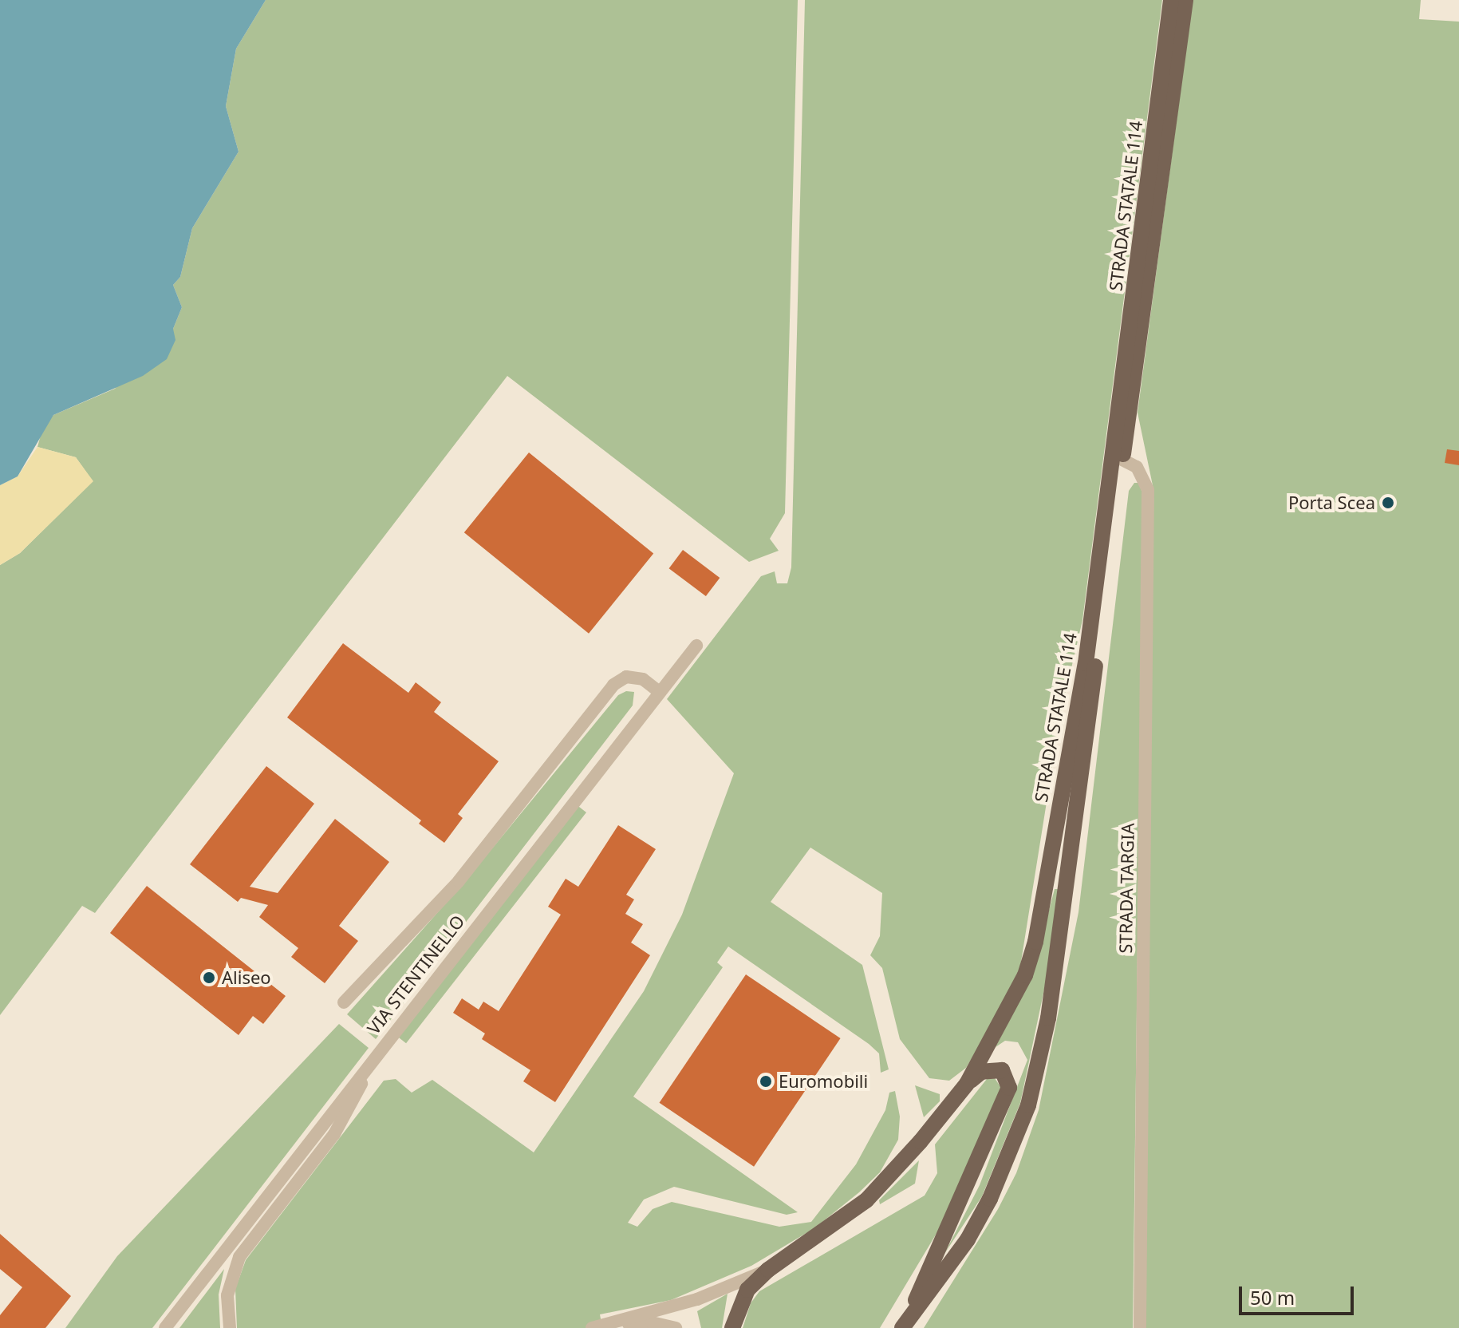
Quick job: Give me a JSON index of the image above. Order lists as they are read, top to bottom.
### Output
{
  "streets": {
    "main road": ["STRADA STATALE 114"],
    "street": ["STRADA TARGIA", "VIA STENTINELLO"]
  },
  "crossings": [
    ["STRADA STATALE 114", "STRADA TARGIA"]
  ],
  "places": ["Porta Scea", "Aliseo", "Euromobili"],
  "scale_bar": "50 m"
}
